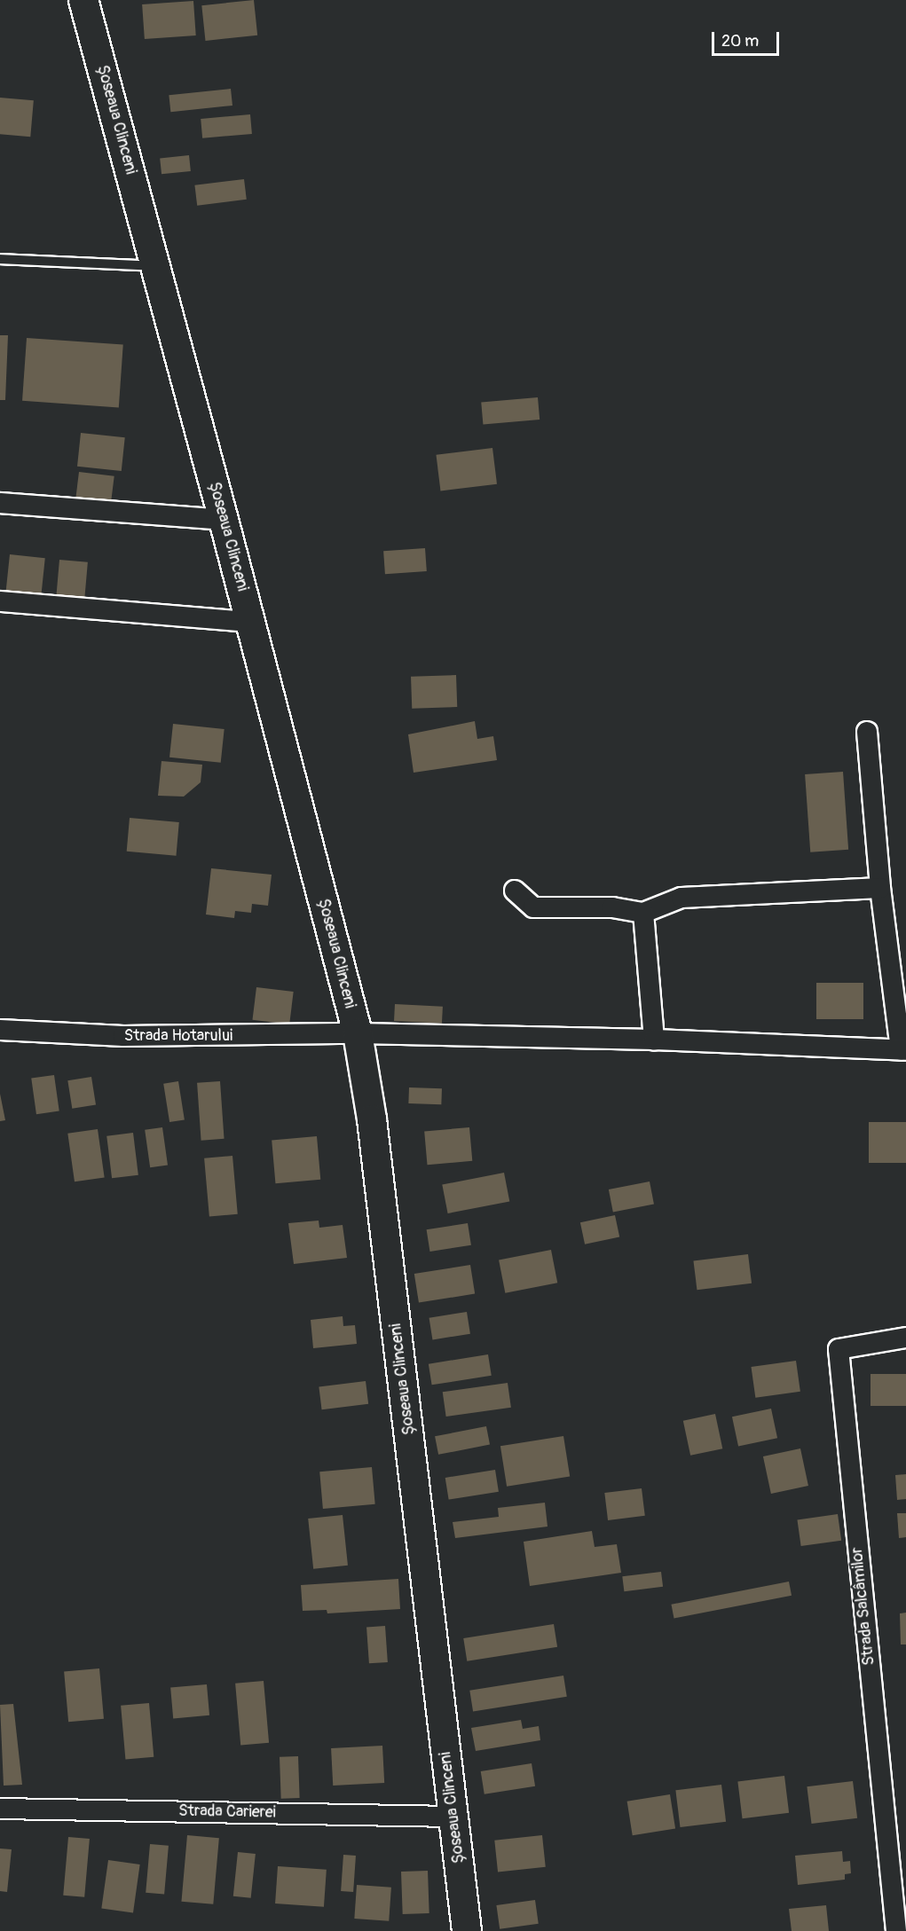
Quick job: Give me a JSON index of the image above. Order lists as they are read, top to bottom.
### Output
{
  "streets": {
    "main road": ["Șoseaua Clinceni"],
    "street": ["Strada Hotarului", "Strada Salcâmilor", "Strada Carierei"]
  },
  "crossings": [
    ["Șoseaua Clinceni", "Strada Hotarului"],
    ["Șoseaua Clinceni", "Strada Carierei"]
  ],
  "scale_bar": "20 m"
}
